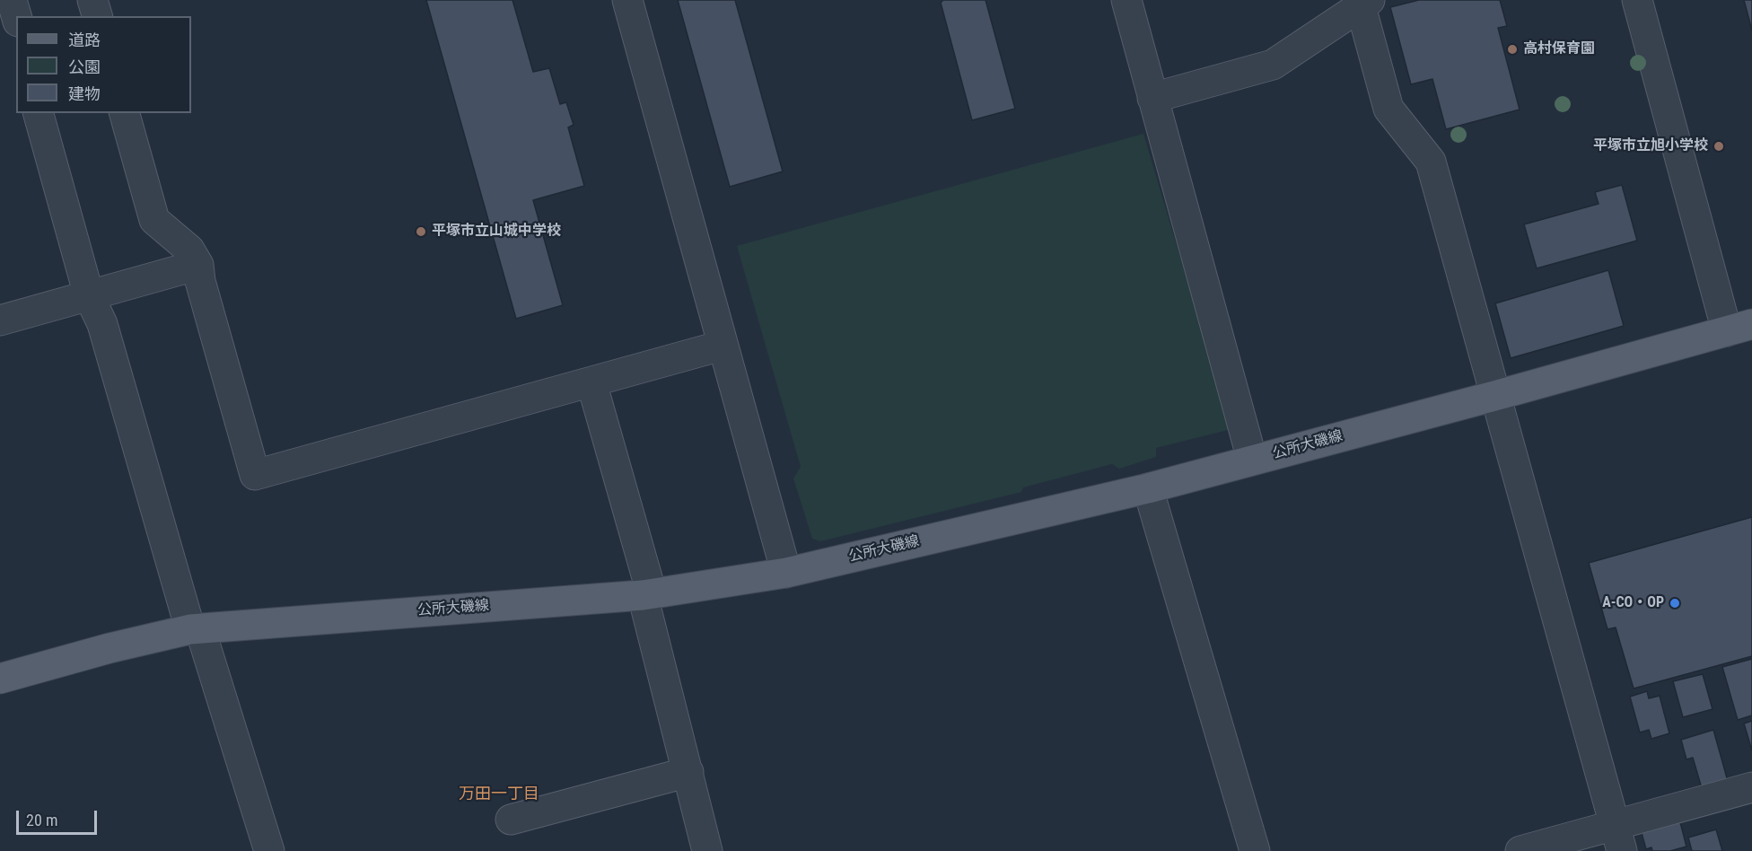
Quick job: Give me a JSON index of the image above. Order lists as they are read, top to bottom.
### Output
{
  "streets": {
    "main road": ["公所大磯線"]
  },
  "districts": ["万田一丁目"],
  "places": [
    "高村保育園",
    "平塚市立旭小学校",
    "平塚市立山城中学校",
    "A-CO・OP"
  ],
  "legend": ["道路", "公園", "建物"],
  "scale_bar": "20 m"
}
